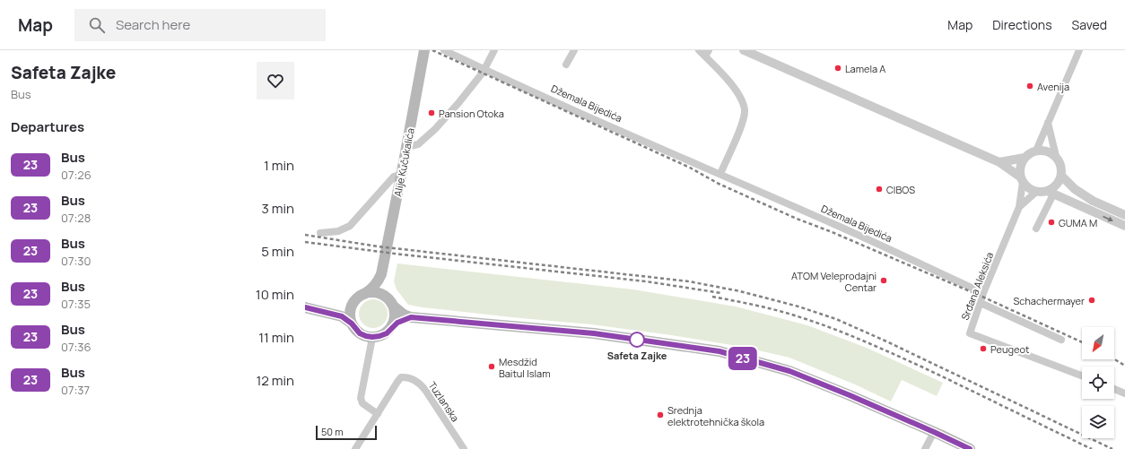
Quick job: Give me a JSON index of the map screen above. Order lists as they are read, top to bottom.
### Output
{
  "streets": {
    "main road": ["Alije Kučukalića"],
    "street": ["Džemala Bijedića", "Srđana Aleksića", "Tuzlanska"]
  },
  "crossings": [
    ["Džemala Bijedića", "Srđana Aleksića"]
  ],
  "places": [
    "Lamela A",
    "Avenija",
    "Pansion Otoka",
    "CIBOS",
    "GUMA M",
    "ATOM Veleprodajni Centar",
    "Schachermayer",
    "Safeta Zajke",
    "Peugeot",
    "Mesdžid Baitul Islam",
    "Srednja elektrotehnička škola"
  ],
  "lines": ["bus line 23"],
  "scale_bar": "50 m",
  "north": "bottom left",
  "page": {
    "header": "Map",
    "search": "Search here",
    "nav": ["Map", "Directions", "Saved"],
    "heading": [
      ["Safeta Zajke", "Bus"],
      "Departures"
    ],
    "on_map": "23",
    "list": [
      {
        "mark": "23",
        "name": "Bus",
        "note": "07:26",
        "value": "1 min"
      },
      {
        "mark": "23",
        "name": "Bus",
        "note": "07:28",
        "value": "3 min"
      },
      {
        "mark": "23",
        "name": "Bus",
        "note": "07:30",
        "value": "5 min"
      },
      {
        "mark": "23",
        "name": "Bus",
        "note": "07:35",
        "value": "10 min"
      },
      {
        "mark": "23",
        "name": "Bus",
        "note": "07:36",
        "value": "11 min"
      },
      {
        "mark": "23",
        "name": "Bus",
        "note": "07:37",
        "value": "12 min"
      }
    ],
    "scale": "50 m"
  }
}
